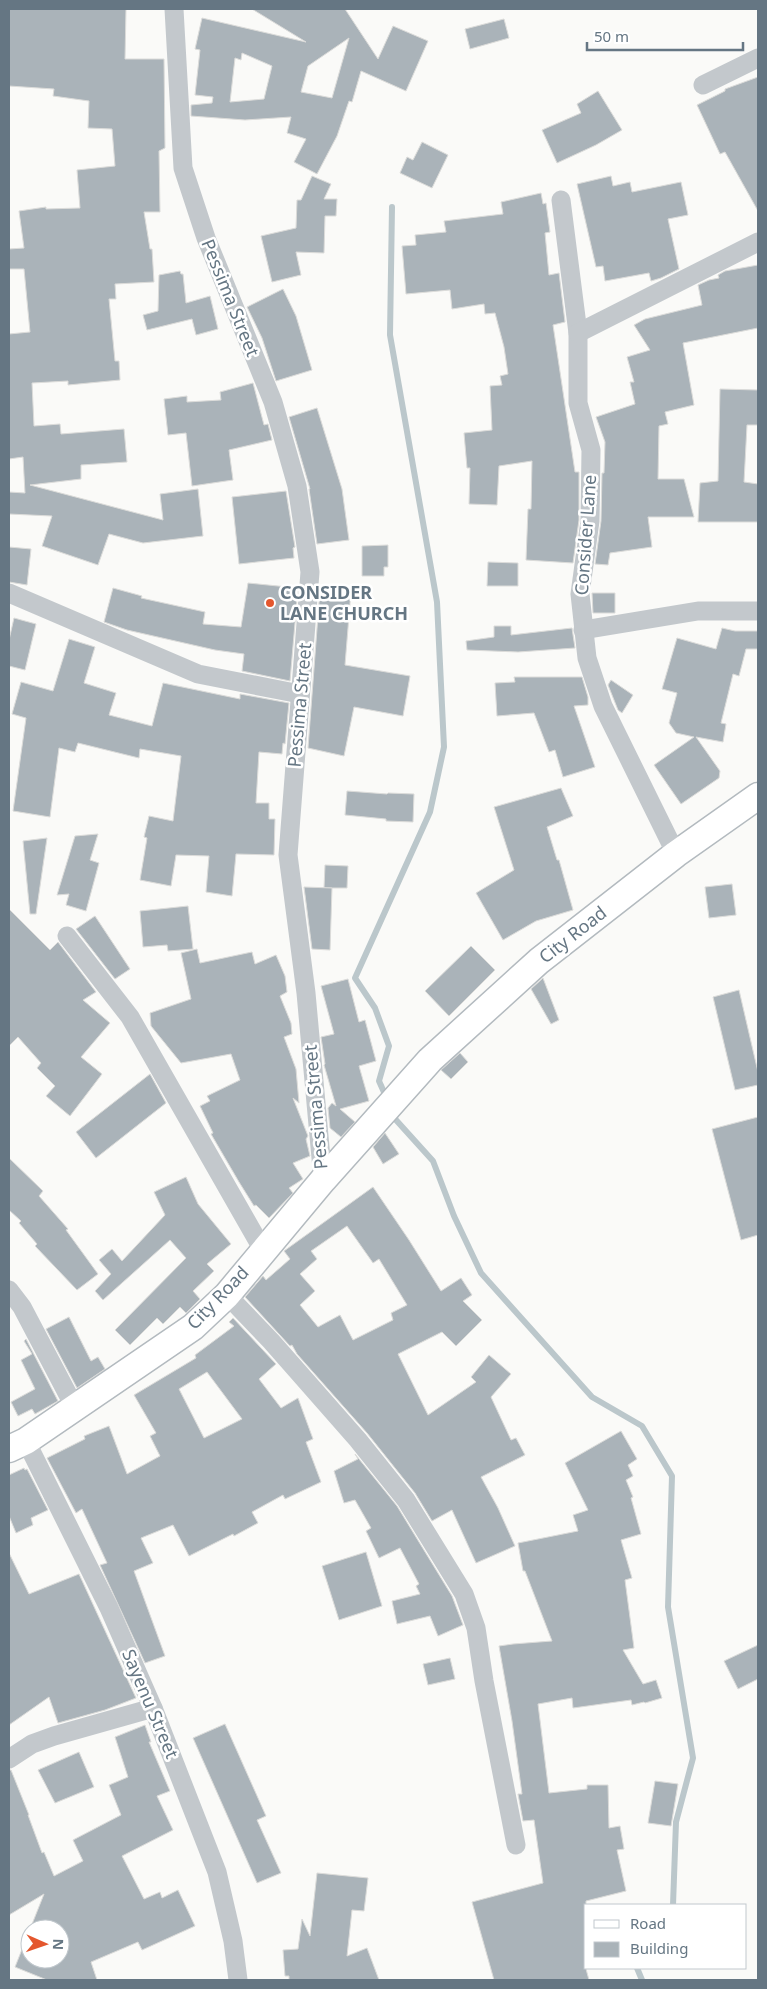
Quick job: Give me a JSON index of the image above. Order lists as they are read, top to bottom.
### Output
{
  "streets": {
    "main road": ["City Road"],
    "street": ["Pessima Street", "Consider Lane", "Sayenu Street"]
  },
  "crossings": [
    ["Pessima Street", "City Road"],
    ["Consider Lane", "City Road"],
    ["City Road", "Sayenu Street"]
  ],
  "places": ["CONSIDER LANE CHURCH"],
  "legend": ["Road", "Building"],
  "scale_bar": "50 m",
  "north": "right"
}
